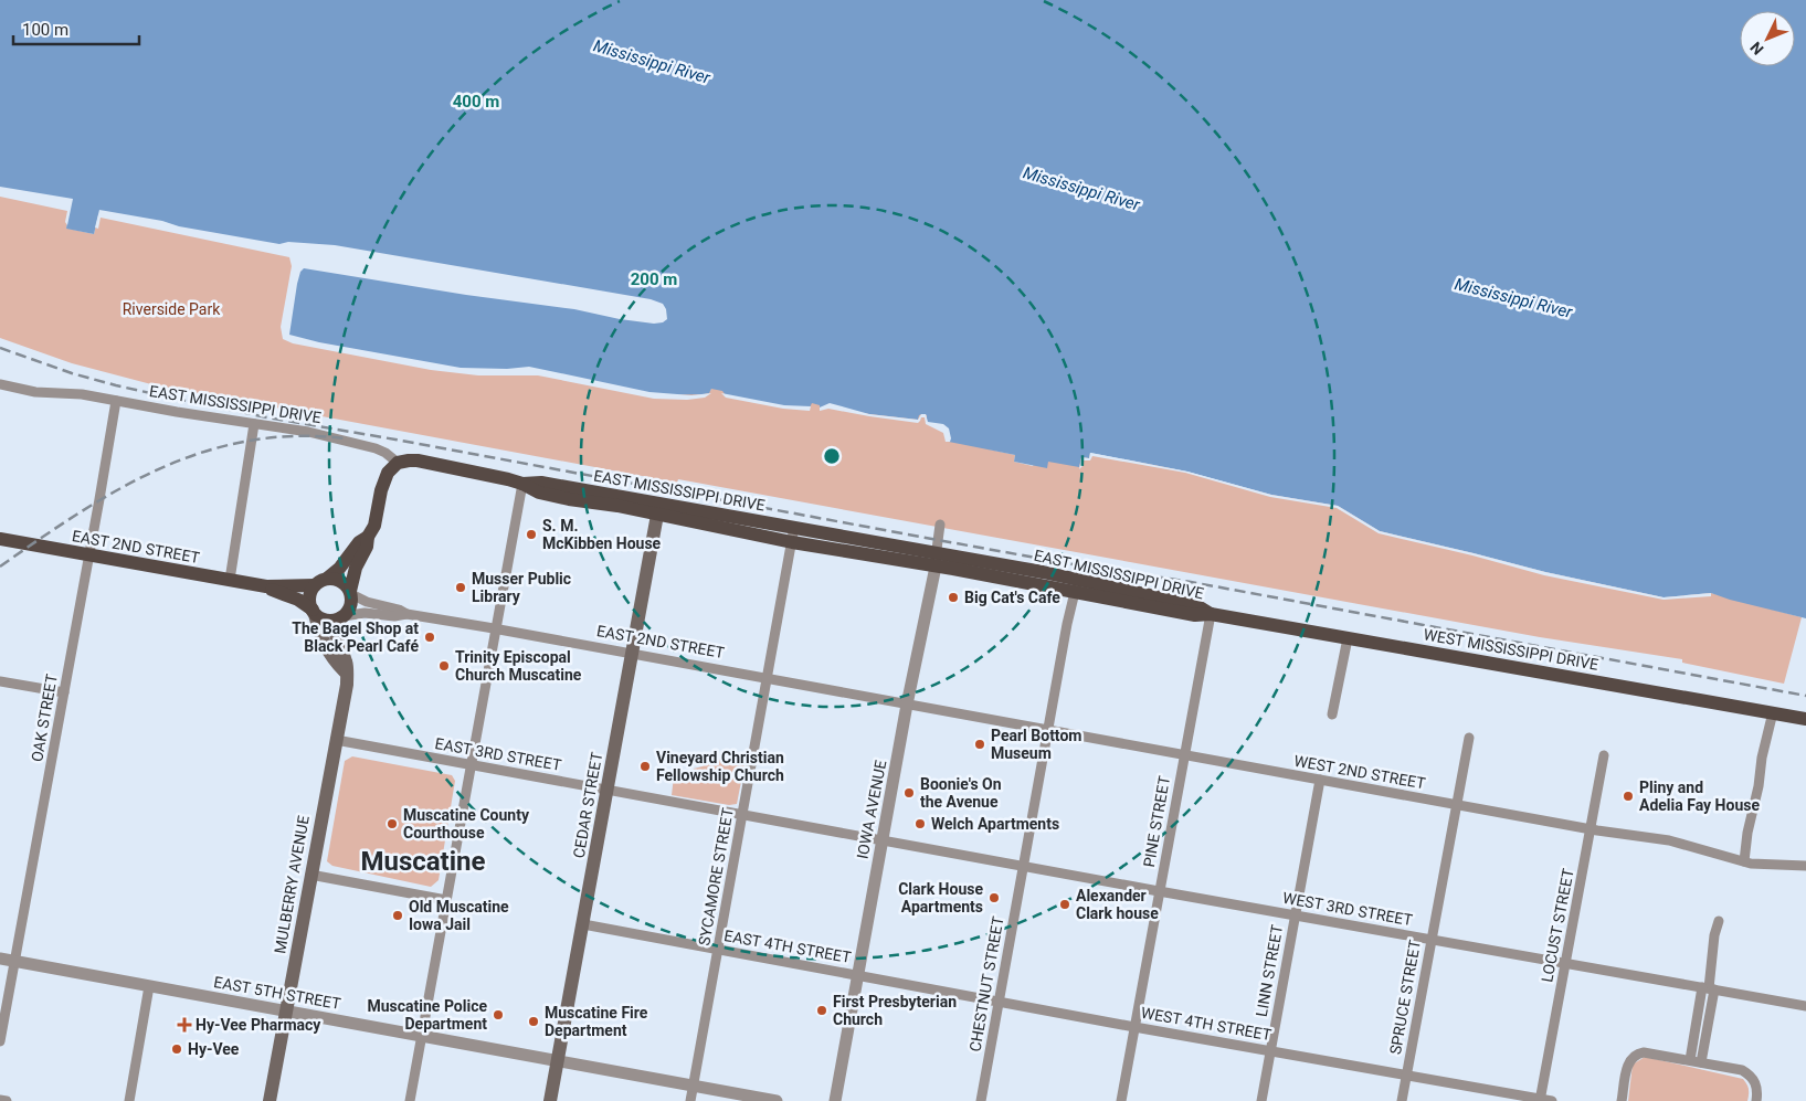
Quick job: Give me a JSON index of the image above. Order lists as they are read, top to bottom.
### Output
{
  "streets": {
    "main road": [
      "EAST MISSISSIPPI DRIVE",
      "EAST 2ND STREET",
      "WEST MISSISSIPPI DRIVE",
      "CEDAR STREET",
      "MULBERRY AVENUE"
    ],
    "street": [
      "OAK STREET",
      "EAST 3RD STREET",
      "WEST 2ND STREET",
      "IOWA AVENUE",
      "PINE STREET",
      "SYCAMORE STREET",
      "WEST 3RD STREET",
      "LOCUST STREET",
      "EAST 4TH STREET",
      "LINN STREET",
      "CHESTNUT STREET",
      "EAST 5TH STREET",
      "SPRUCE STREET",
      "WEST 4TH STREET"
    ]
  },
  "crossings": [
    ["EAST MISSISSIPPI DRIVE", "WEST MISSISSIPPI DRIVE"],
    ["EAST MISSISSIPPI DRIVE", "OAK STREET"],
    ["EAST MISSISSIPPI DRIVE", "CEDAR STREET"],
    ["EAST MISSISSIPPI DRIVE", "IOWA AVENUE"],
    ["EAST MISSISSIPPI DRIVE", "PINE STREET"],
    ["EAST MISSISSIPPI DRIVE", "SYCAMORE STREET"],
    ["EAST MISSISSIPPI DRIVE", "CHESTNUT STREET"],
    ["EAST 2ND STREET", "OAK STREET"],
    ["EAST 2ND STREET", "WEST 2ND STREET"],
    ["EAST 2ND STREET", "CEDAR STREET"],
    ["EAST 2ND STREET", "IOWA AVENUE"],
    ["EAST 2ND STREET", "SYCAMORE STREET"],
    ["EAST 2ND STREET", "MULBERRY AVENUE"],
    ["WEST MISSISSIPPI DRIVE", "PINE STREET"],
    ["OAK STREET", "EAST 5TH STREET"],
    ["EAST 3RD STREET", "CEDAR STREET"],
    ["EAST 3RD STREET", "IOWA AVENUE"],
    ["EAST 3RD STREET", "SYCAMORE STREET"],
    ["EAST 3RD STREET", "MULBERRY AVENUE"],
    ["EAST 3RD STREET", "WEST 3RD STREET"],
    ["WEST 2ND STREET", "IOWA AVENUE"],
    ["WEST 2ND STREET", "PINE STREET"],
    ["WEST 2ND STREET", "LOCUST STREET"],
    ["WEST 2ND STREET", "LINN STREET"],
    ["WEST 2ND STREET", "CHESTNUT STREET"],
    ["WEST 2ND STREET", "SPRUCE STREET"],
    ["CEDAR STREET", "EAST 4TH STREET"],
    ["CEDAR STREET", "EAST 5TH STREET"],
    ["IOWA AVENUE", "WEST 3RD STREET"],
    ["IOWA AVENUE", "EAST 4TH STREET"],
    ["IOWA AVENUE", "WEST 4TH STREET"],
    ["PINE STREET", "WEST 3RD STREET"],
    ["PINE STREET", "WEST 4TH STREET"],
    ["SYCAMORE STREET", "EAST 4TH STREET"],
    ["SYCAMORE STREET", "EAST 5TH STREET"],
    ["MULBERRY AVENUE", "EAST 5TH STREET"],
    ["WEST 3RD STREET", "LOCUST STREET"],
    ["WEST 3RD STREET", "LINN STREET"],
    ["WEST 3RD STREET", "CHESTNUT STREET"],
    ["WEST 3RD STREET", "SPRUCE STREET"],
    ["LOCUST STREET", "WEST 4TH STREET"],
    ["EAST 4TH STREET", "WEST 4TH STREET"],
    ["LINN STREET", "WEST 4TH STREET"],
    ["CHESTNUT STREET", "WEST 4TH STREET"],
    ["SPRUCE STREET", "WEST 4TH STREET"]
  ],
  "districts": ["Muscatine"],
  "water": ["Mississippi River"],
  "parks": ["Riverside Park"],
  "places": {
    "other": [
      "S. M. McKibben House",
      "Musser Public Library",
      "Big Cat's Cafe",
      "The Bagel Shop at Black Pearl Café",
      "Trinity Episcopal Church Muscatine",
      "Pearl Bottom Museum",
      "Vineyard Christian Fellowship Church",
      "Boonie's On the Avenue",
      "Pliny and Adelia Fay House",
      "Muscatine County Courthouse",
      "Welch Apartments",
      "Clark House Apartments",
      "Alexander Clark house",
      "Old Muscatine Iowa Jail",
      "First Presbyterian Church",
      "Muscatine Police Department",
      "Muscatine Fire Department",
      "Hy-Vee"
    ],
    "health": ["Hy-Vee Pharmacy"]
  },
  "scale_bar": "100 m",
  "north": "bottom left",
  "rings": ["400 m", "200 m"]
}
